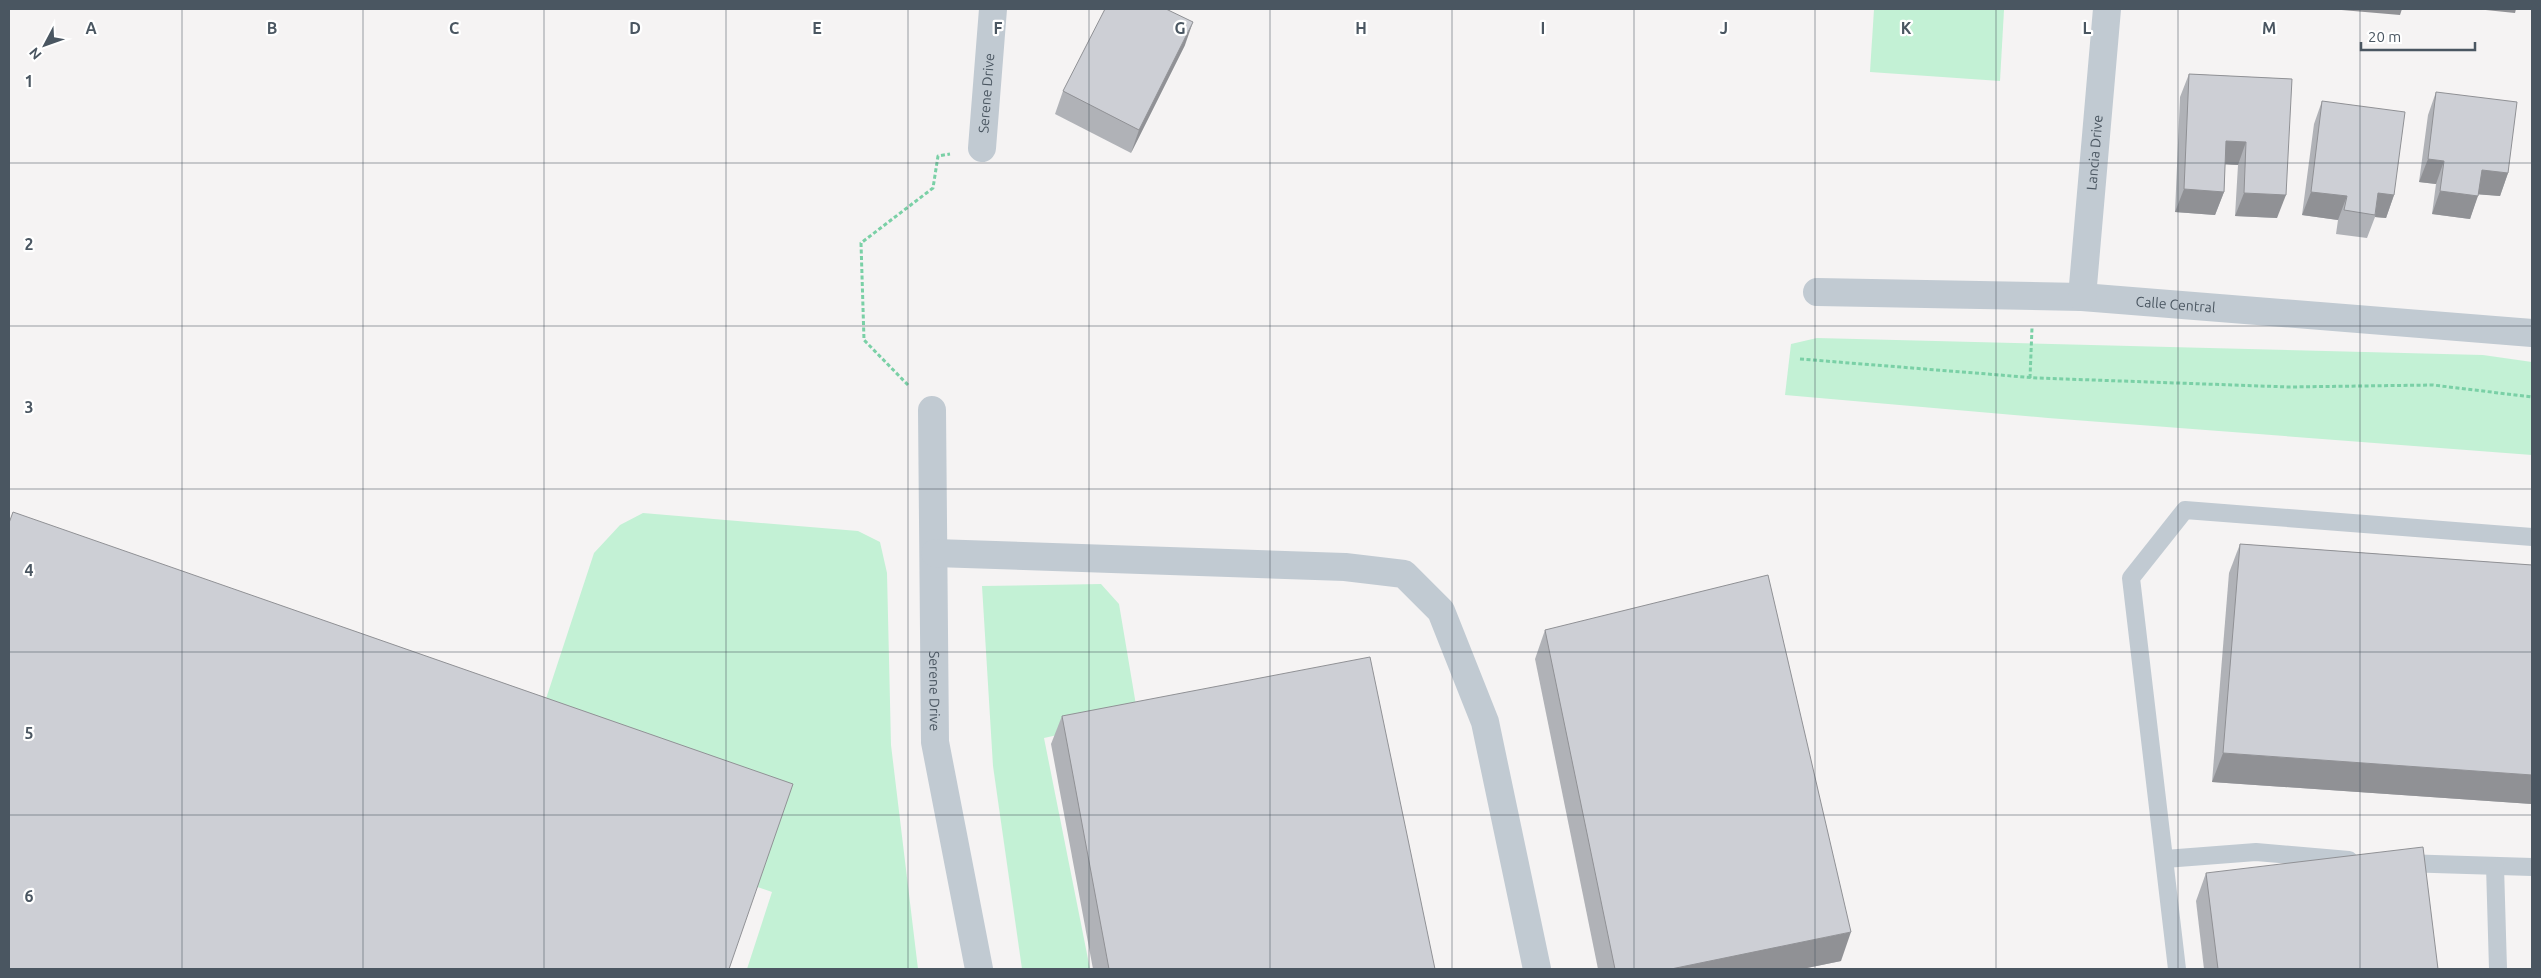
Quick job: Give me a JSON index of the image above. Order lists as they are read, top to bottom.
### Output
{
  "streets": {
    "street": ["Serene Drive", "Lancia Drive", "Calle Central"]
  },
  "crossings": [
    ["Lancia Drive", "Calle Central"]
  ],
  "scale_bar": "20 m",
  "north": "bottom left",
  "grid": {
    "columns": [
      "A",
      "B",
      "C",
      "D",
      "E",
      "F",
      "G",
      "H",
      "I",
      "J",
      "K",
      "L",
      "M"
    ],
    "rows": [
      "1",
      "2",
      "3",
      "4",
      "5",
      "6"
    ]
  }
}
